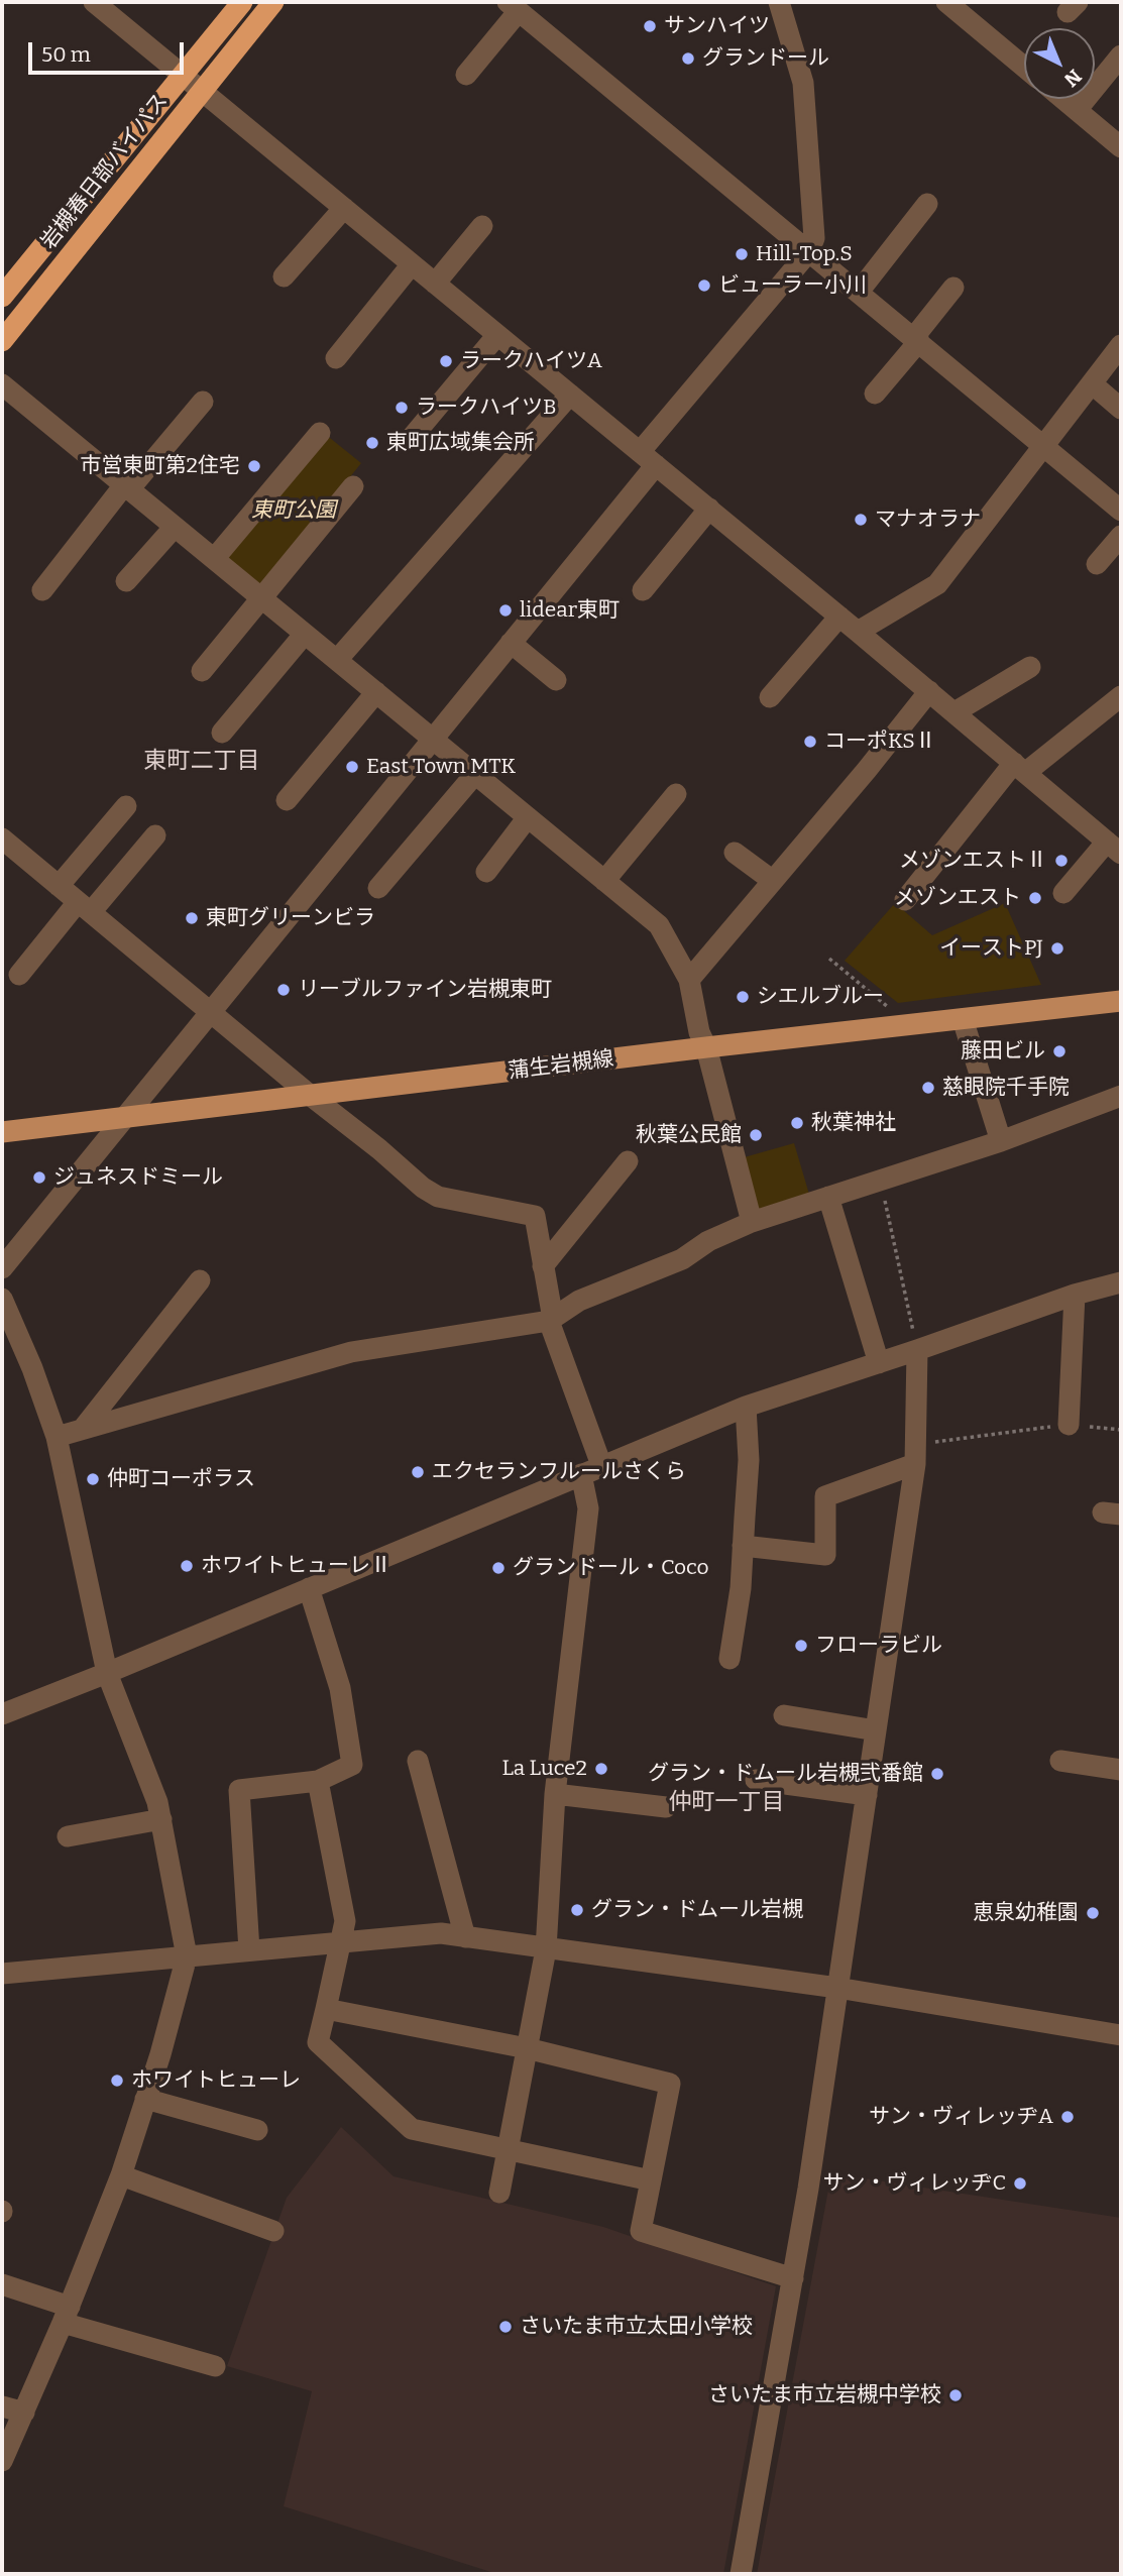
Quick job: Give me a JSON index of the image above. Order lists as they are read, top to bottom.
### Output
{
  "streets": {
    "highway": ["岩槻春日部バイパス"],
    "main road": ["蒲生岩槻線"]
  },
  "districts": ["東町二丁目", "仲町一丁目"],
  "parks": ["東町公園"],
  "places": [
    "サンハイツ",
    "グランドール",
    "Hill-Top.S",
    "ビューラー小川",
    "ラークハイツA",
    "ラークハイツB",
    "東町広域集会所",
    "市営東町第2住宅",
    "マナオラナ",
    "lidear東町",
    "コーポKSⅡ",
    "East Town MTK",
    "メゾンエストⅡ",
    "メゾンエスト",
    "東町グリーンビラ",
    "イーストPJ",
    "リーブルファイン岩槻東町",
    "シエルブルー",
    "藤田ビル",
    "慈眼院千手院",
    "秋葉神社",
    "秋葉公民館",
    "ジュネスドミール",
    "エクセランフルールさくら",
    "仲町コーポラス",
    "ホワイトヒューレⅡ",
    "グランドール・Coco",
    "フローラビル",
    "La Luce2",
    "グラン・ドムール岩槻弐番館",
    "グラン・ドムール岩槻",
    "恵泉幼稚園",
    "ホワイトヒューレ",
    "サン・ヴィレッヂA",
    "サン・ヴィレッヂC",
    "さいたま市立太田小学校",
    "さいたま市立岩槻中学校"
  ],
  "scale_bar": "50 m",
  "north": "bottom right"
}
